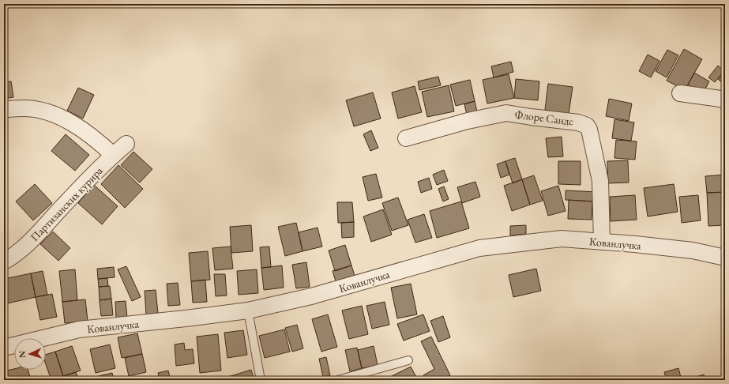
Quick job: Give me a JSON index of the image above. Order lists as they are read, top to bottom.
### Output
{
  "streets": {
    "street": ["Флоре Сандс", "Партизанских курира", "Кованлучка"]
  },
  "crossings": [
    ["Флоре Сандс", "Кованлучка"]
  ],
  "north": "left"
}
